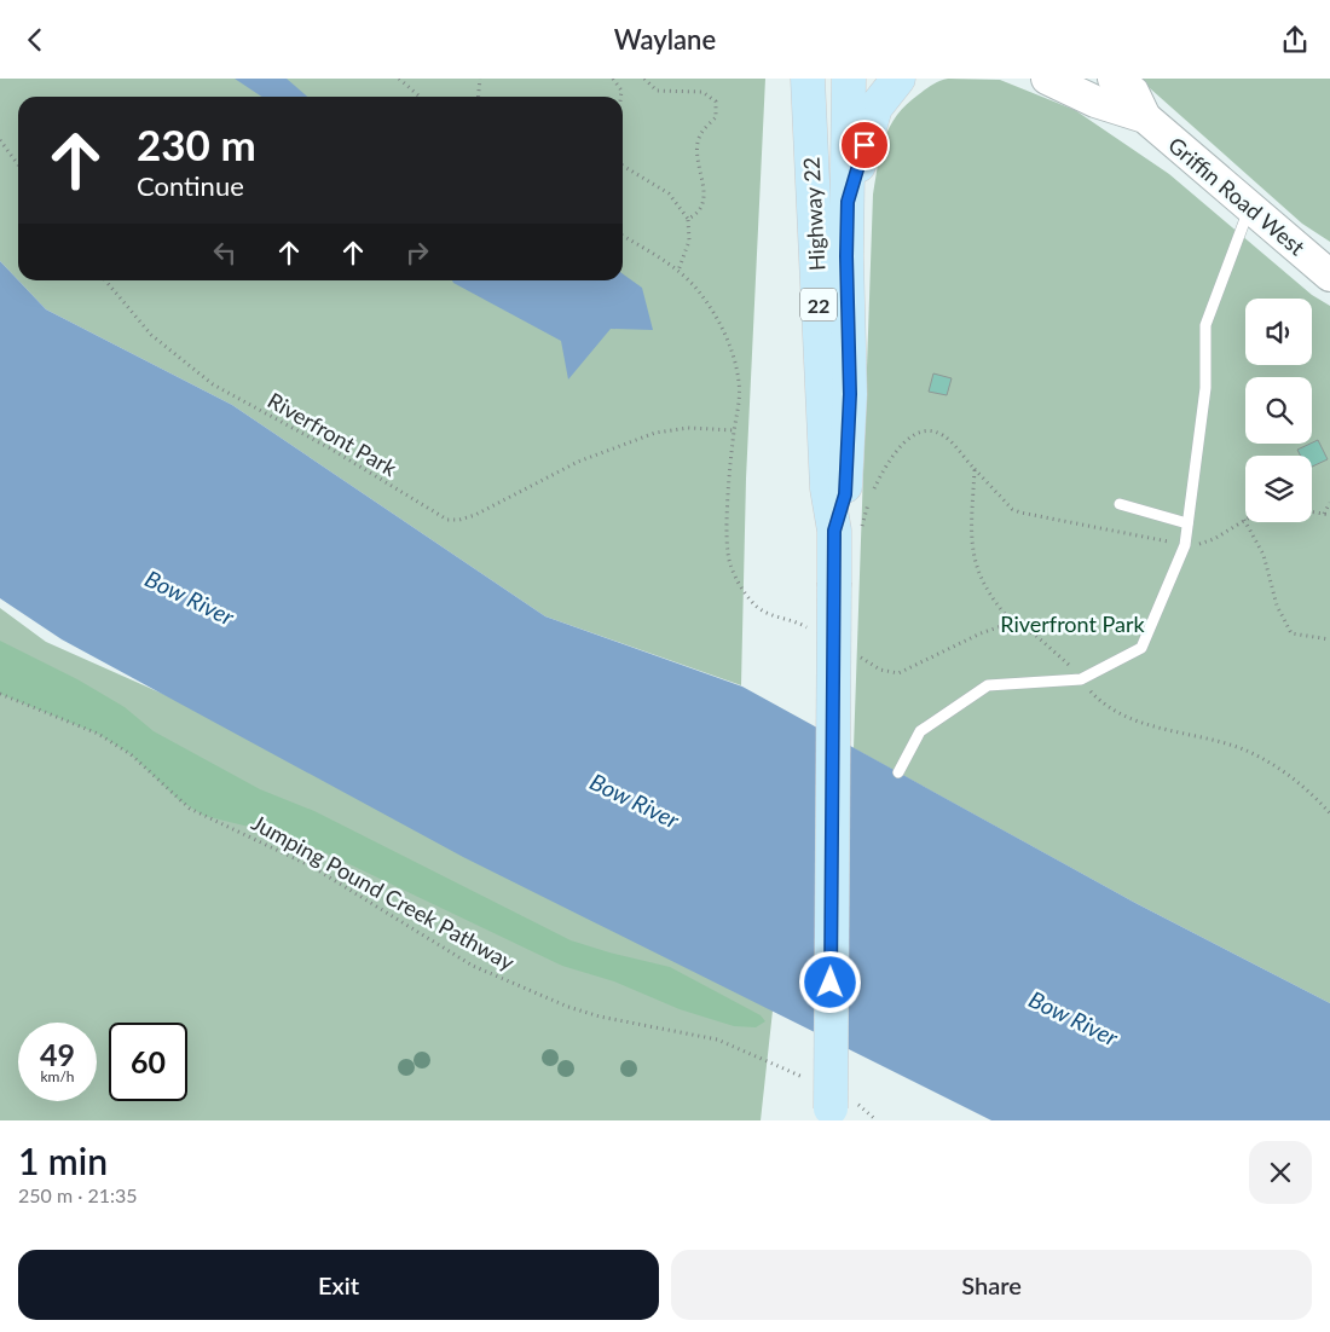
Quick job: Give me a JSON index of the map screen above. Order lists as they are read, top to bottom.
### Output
{
  "streets": {
    "main road": ["Griffin Road West", "Highway 22", "22"],
    "path": ["Riverfront Park", "Jumping Pound Creek Pathway"]
  },
  "water": ["Bow River"],
  "parks": ["Riverfront Park"],
  "page": {
    "header": "Waylane",
    "turn": ["230 m", "Continue"],
    "speed": "49 km/h",
    "limit": "60",
    "heading": ["1 min", "250 m · 21:35"],
    "buttons": ["Exit", "Share"]
  }
}
